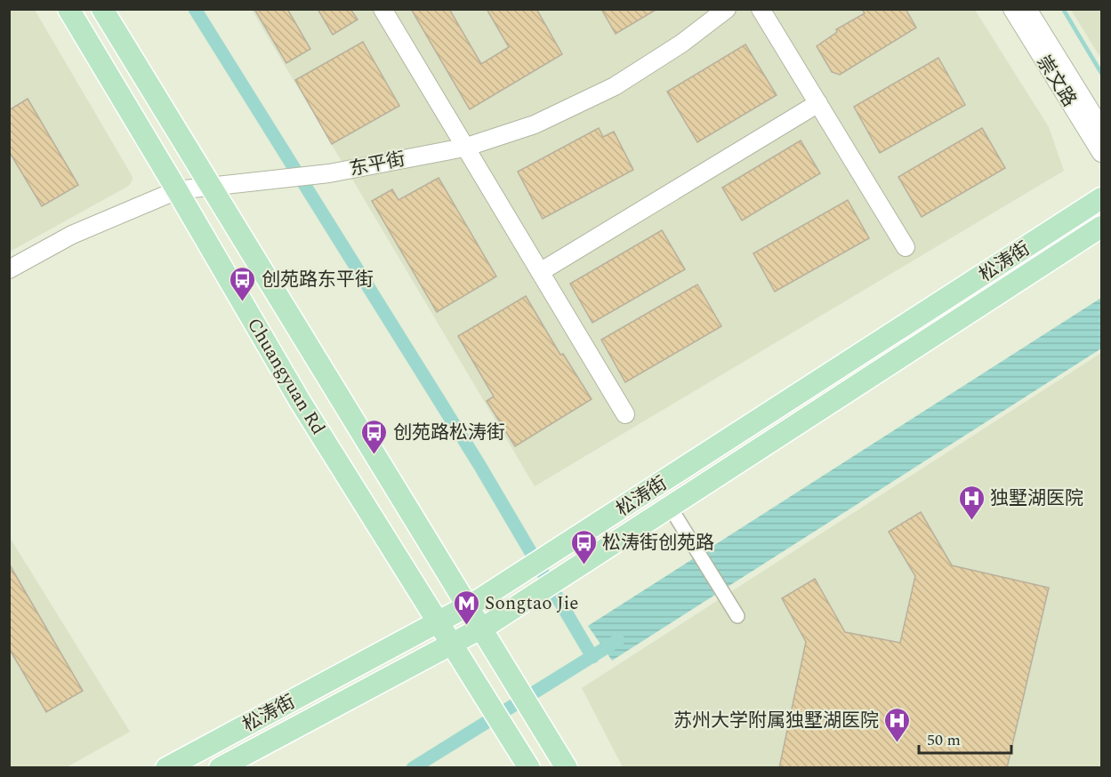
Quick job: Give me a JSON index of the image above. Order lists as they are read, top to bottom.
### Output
{
  "streets": {
    "main road": ["松涛街", "Chuangyuan Rd"],
    "street": ["崇文路", "东平街"]
  },
  "crossings": [
    ["东平街", "Chuangyuan Rd"],
    ["松涛街", "Chuangyuan Rd"]
  ],
  "places": {
    "bus stop": ["创苑路东平街", "创苑路松涛街", "松涛街创苑路"],
    "hospital": ["独墅湖医院", "苏州大学附属独墅湖医院"],
    "metro station": ["Songtao Jie"]
  },
  "scale_bar": "50 m"
}
